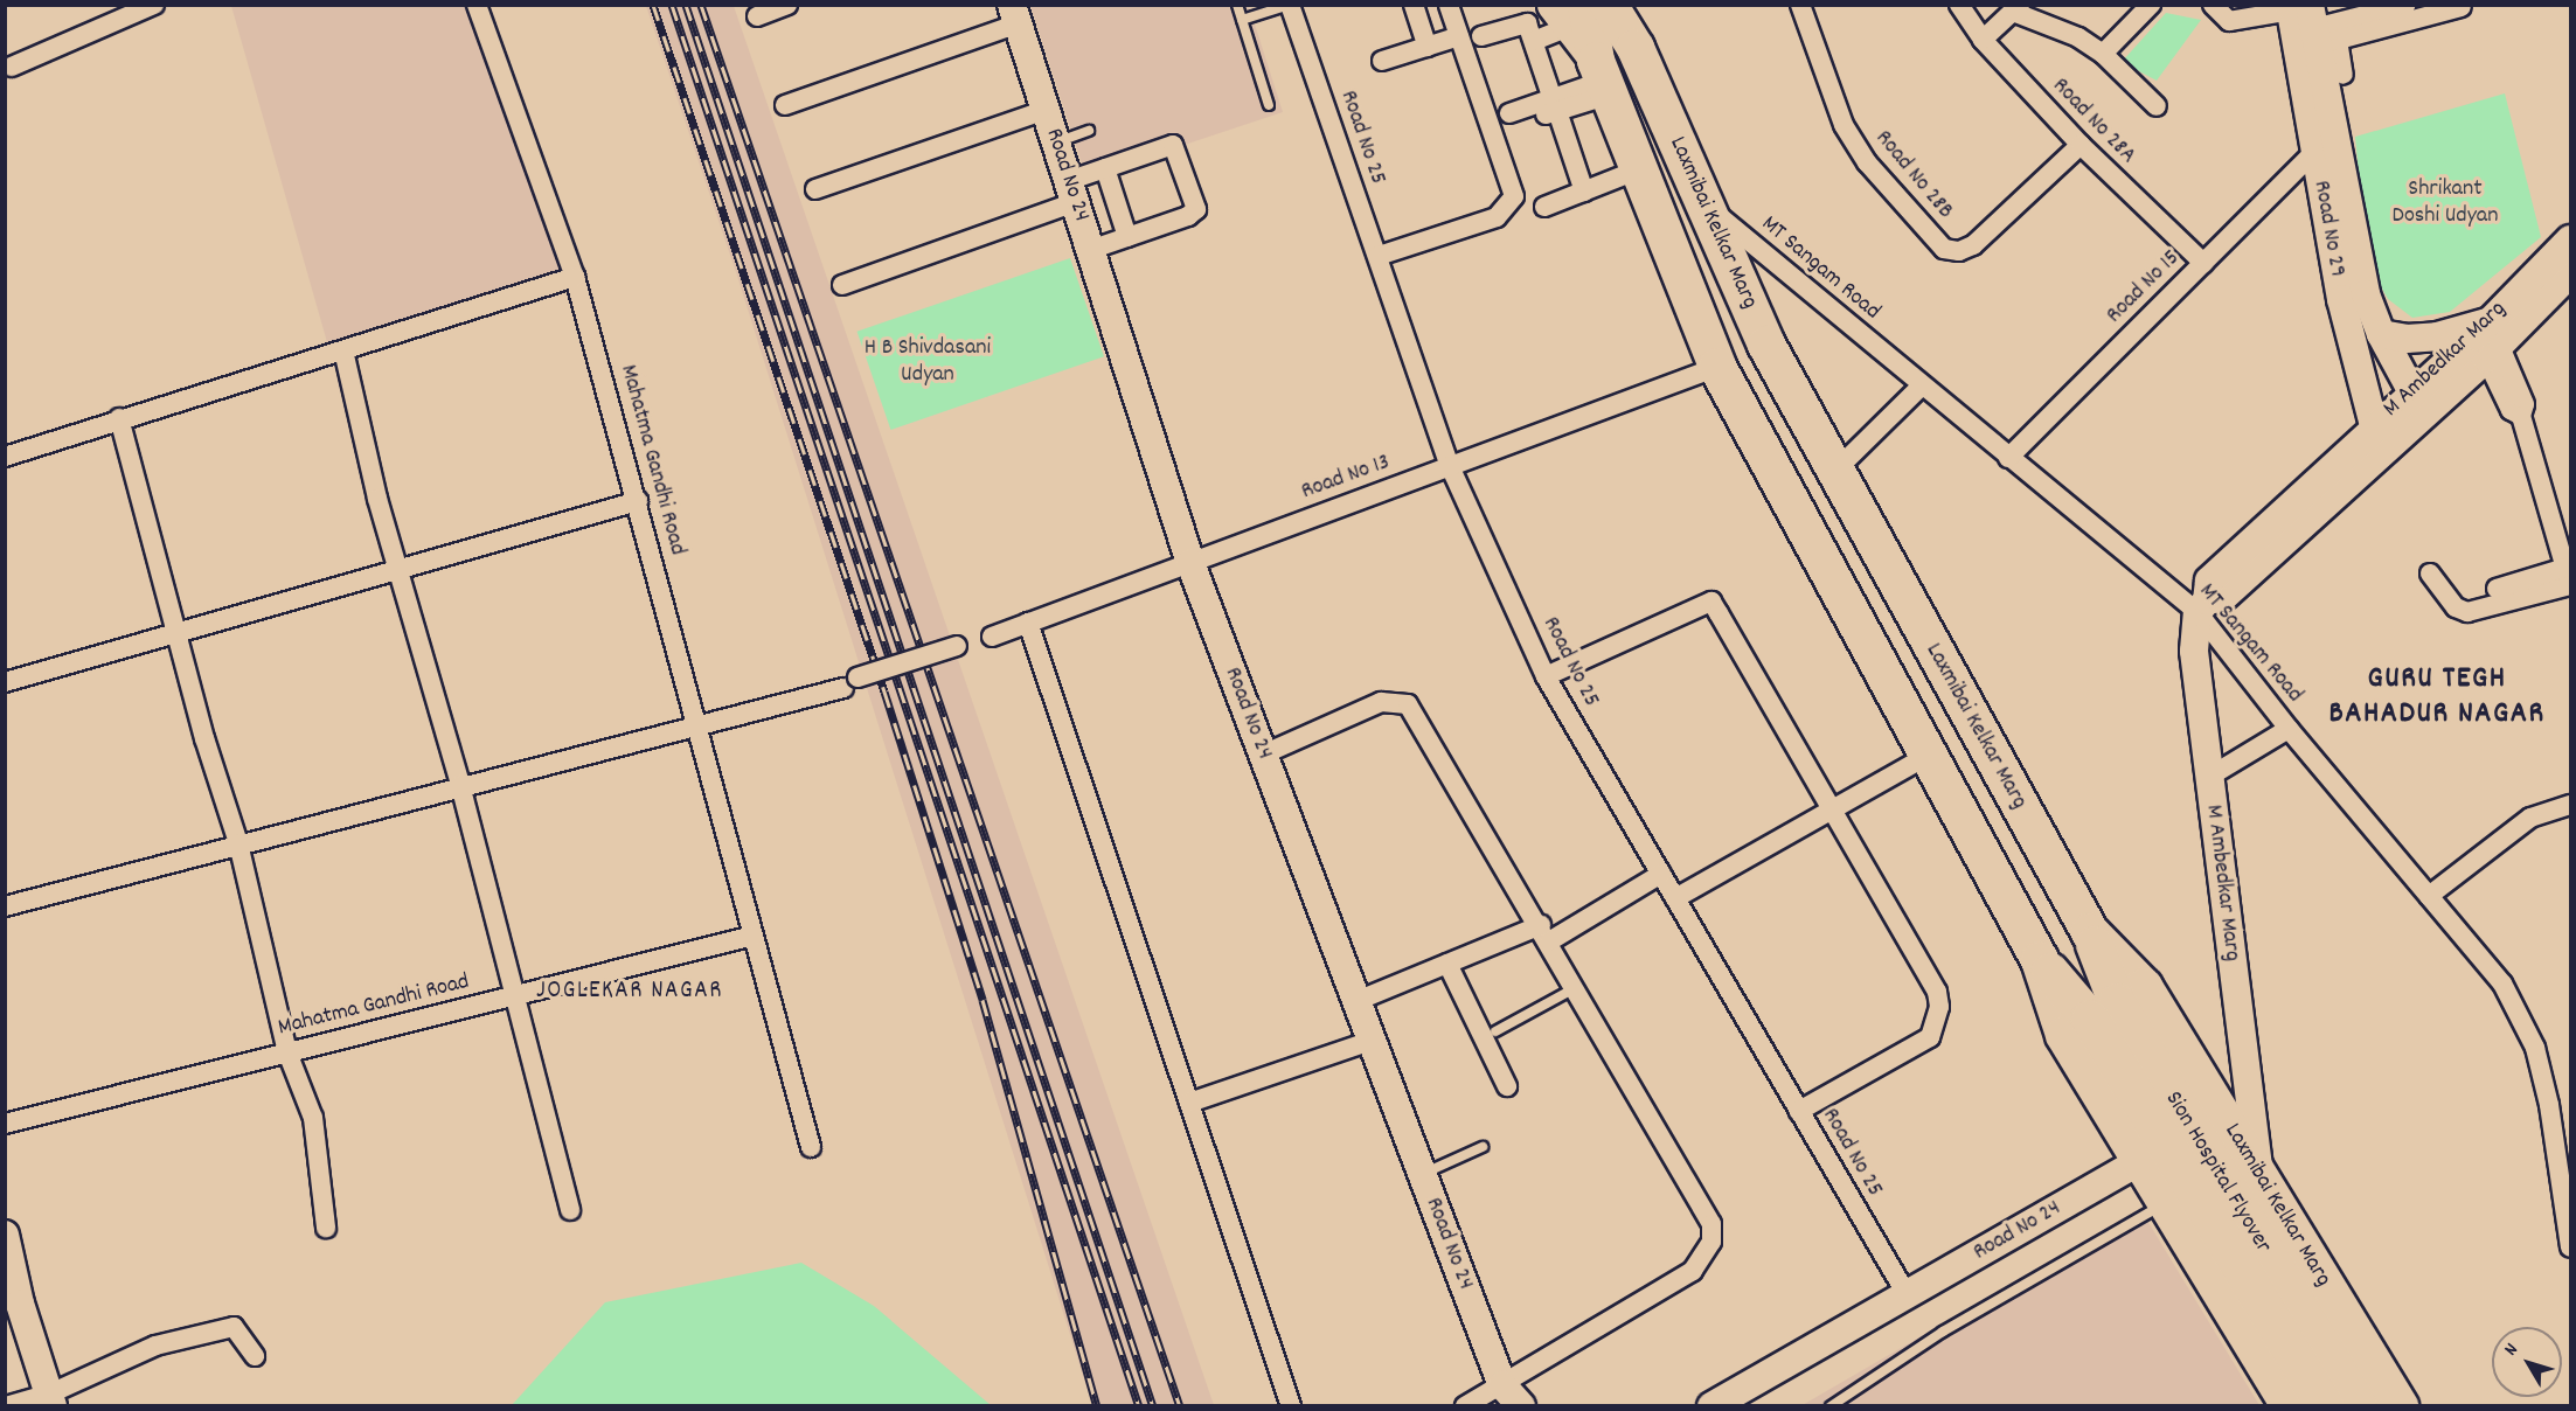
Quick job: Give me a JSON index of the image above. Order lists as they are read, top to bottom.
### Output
{
  "streets": {
    "highway": ["Laxmibai Kelkar Marg", "Sion Hospital Flyover"],
    "main road": ["Road No 24", "Road No 29", "M Ambedkar Marg"],
    "street": [
      "Road No 28A",
      "Road No 25",
      "Road No 28B",
      "MT Sangam Road",
      "Road No 15",
      "Mahatma Gandhi Road",
      "Road No 13"
    ]
  },
  "crossings": [
    ["Road No 28A", "Road No 28B"],
    ["Road No 28A", "Road No 15"],
    ["Road No 25", "Road No 24"],
    ["Road No 25", "Road No 13"],
    ["Road No 24", "Laxmibai Kelkar Marg"],
    ["Road No 24", "Road No 13"],
    ["Laxmibai Kelkar Marg", "MT Sangam Road"],
    ["Laxmibai Kelkar Marg", "M Ambedkar Marg"],
    ["Laxmibai Kelkar Marg", "Road No 13"],
    ["Laxmibai Kelkar Marg", "Sion Hospital Flyover"],
    ["Road No 29", "Road No 15"],
    ["Road No 29", "M Ambedkar Marg"],
    ["MT Sangam Road", "Road No 15"],
    ["MT Sangam Road", "M Ambedkar Marg"]
  ],
  "districts": ["GURU TEGH BAHADUR NAGAR", "JOGLEKAR NAGAR"],
  "parks": ["Shrikant Doshi Udyan", "H B Shivdasani Udyan"],
  "north": "top left"
}
